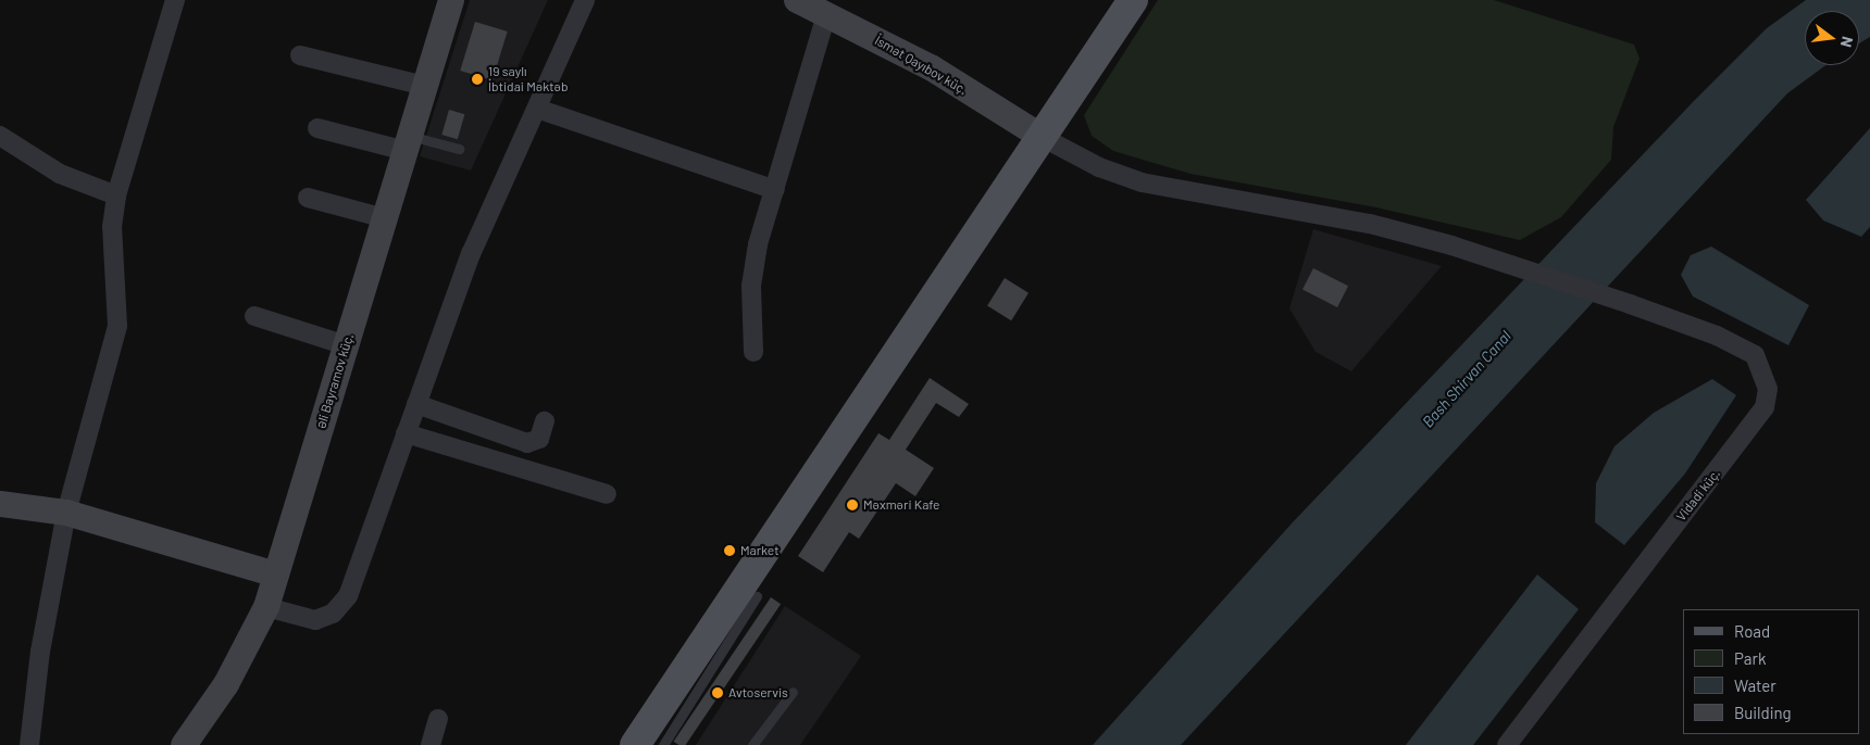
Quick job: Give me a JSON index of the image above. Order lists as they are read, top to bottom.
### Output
{
  "streets": {
    "street": ["İsmət Qayıbov küç.", "Əli Bayramov küç.", "Vidadi küç."]
  },
  "crossings": [
    ["İsmət Qayıbov küç.", "Vidadi küç."]
  ],
  "water": ["Bash Shirvan Canal"],
  "places": [
    "19 saylı İbtidai Məktəb",
    "Məxməri Kafe",
    "Market",
    "Avtoservis"
  ],
  "legend": [
    "Road",
    "Park",
    "Water",
    "Building"
  ],
  "north": "right"
}
